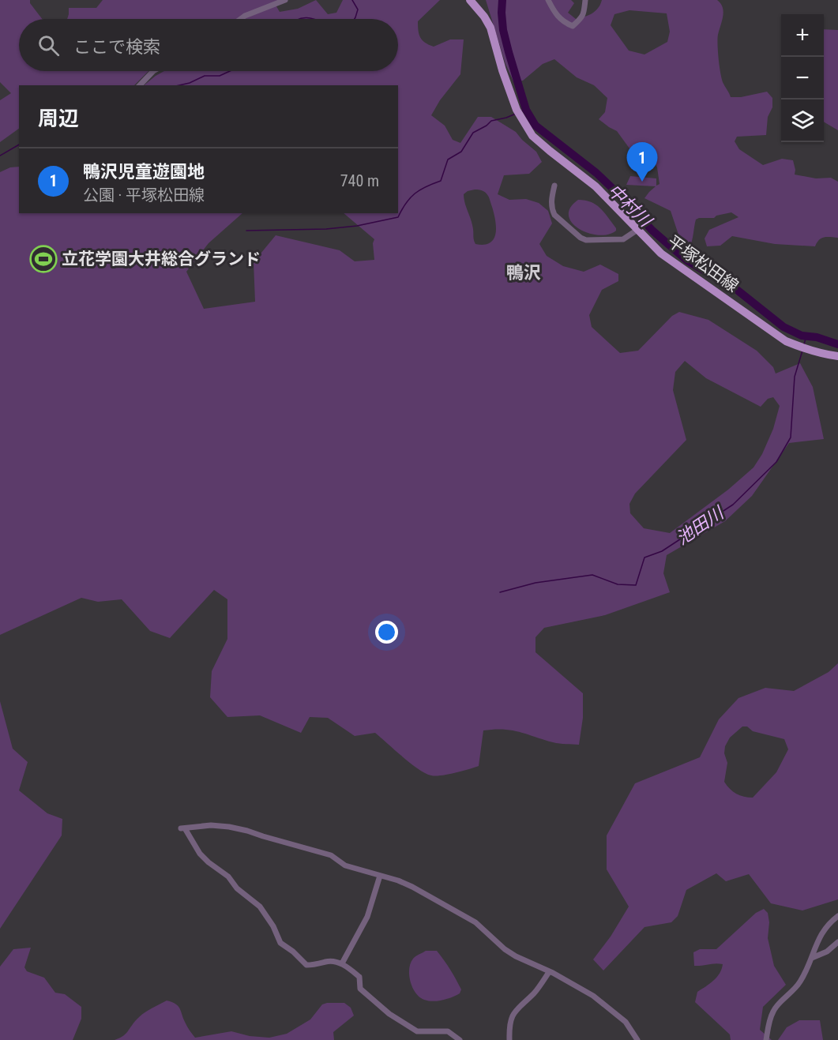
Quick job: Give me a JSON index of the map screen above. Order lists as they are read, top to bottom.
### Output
{
  "streets": {
    "main road": ["平塚松田線"]
  },
  "districts": ["鴨沢"],
  "water": ["中村川", "池田川"],
  "places": {
    "sports": ["立花学園大井総合グランド"]
  },
  "page": {
    "map_buttons": ["+", "−"],
    "search": "ここで検索",
    "heading": "周辺",
    "pins": "1",
    "list": [
      {
        "mark": "1",
        "name": "鴨沢児童遊園地",
        "note": "公園 · 平塚松田線",
        "value": "740 m"
      }
    ]
  }
}
